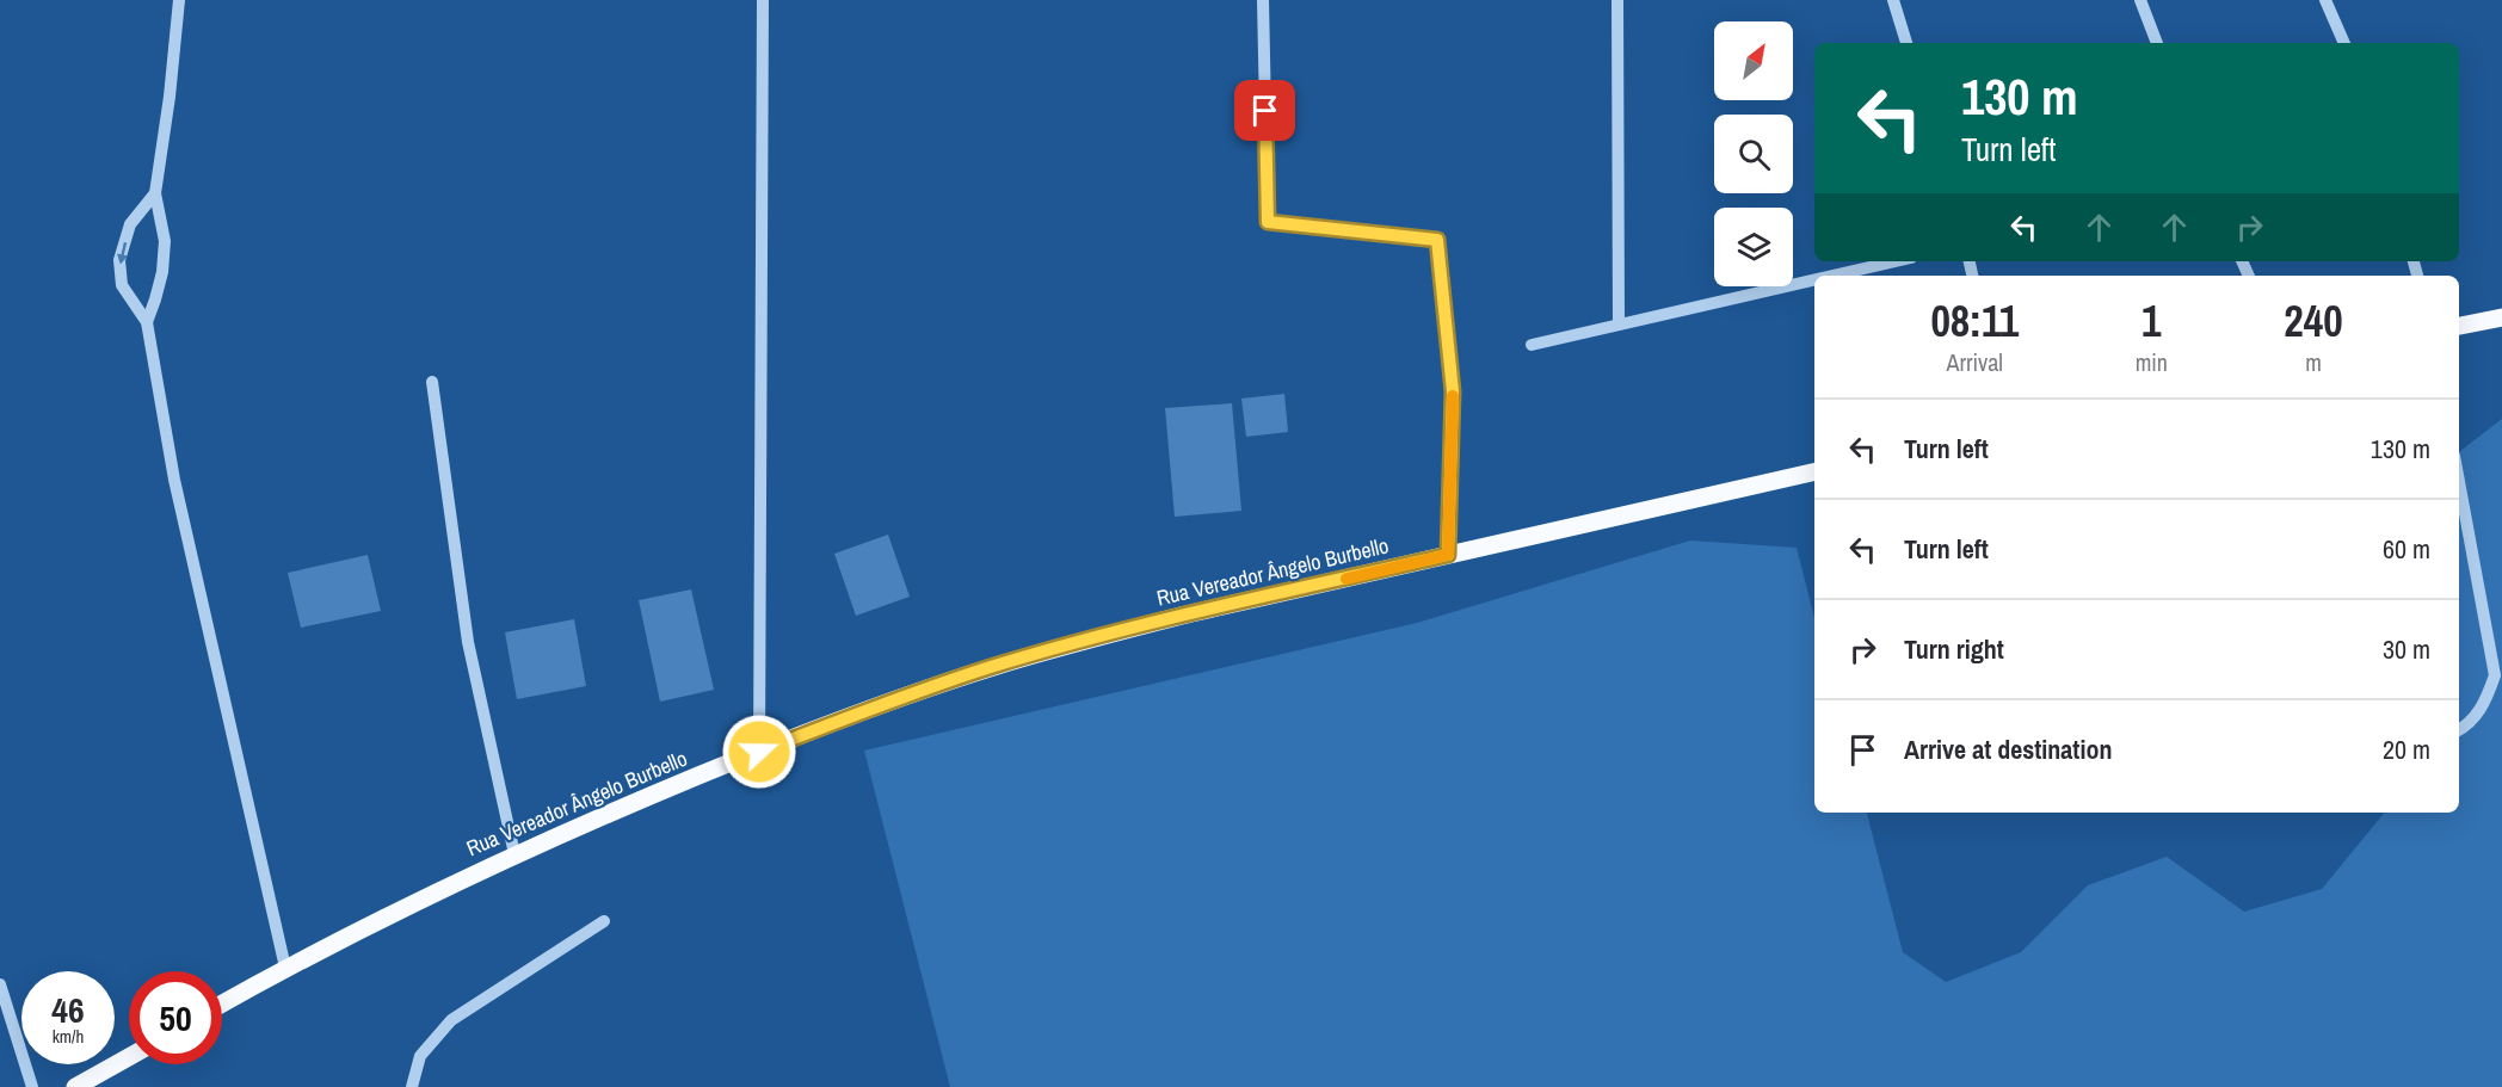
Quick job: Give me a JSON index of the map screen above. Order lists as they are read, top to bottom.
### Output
{
  "streets": {
    "main road": ["Rua Vereador Ângelo Burbello"]
  },
  "north": "top right",
  "page": {
    "turn": ["130 m", "Turn left"],
    "eta": [
      "08:11",
      "Arrival",
      "1",
      "min",
      "240",
      "m"
    ],
    "list": [
      {
        "name": "Turn left",
        "value": "130 m"
      },
      {
        "name": "Turn left",
        "value": "60 m"
      },
      {
        "name": "Turn right",
        "value": "30 m"
      },
      {
        "name": "Arrive at destination",
        "value": "20 m"
      }
    ],
    "speed": "46 km/h",
    "limit": "50"
  }
}
